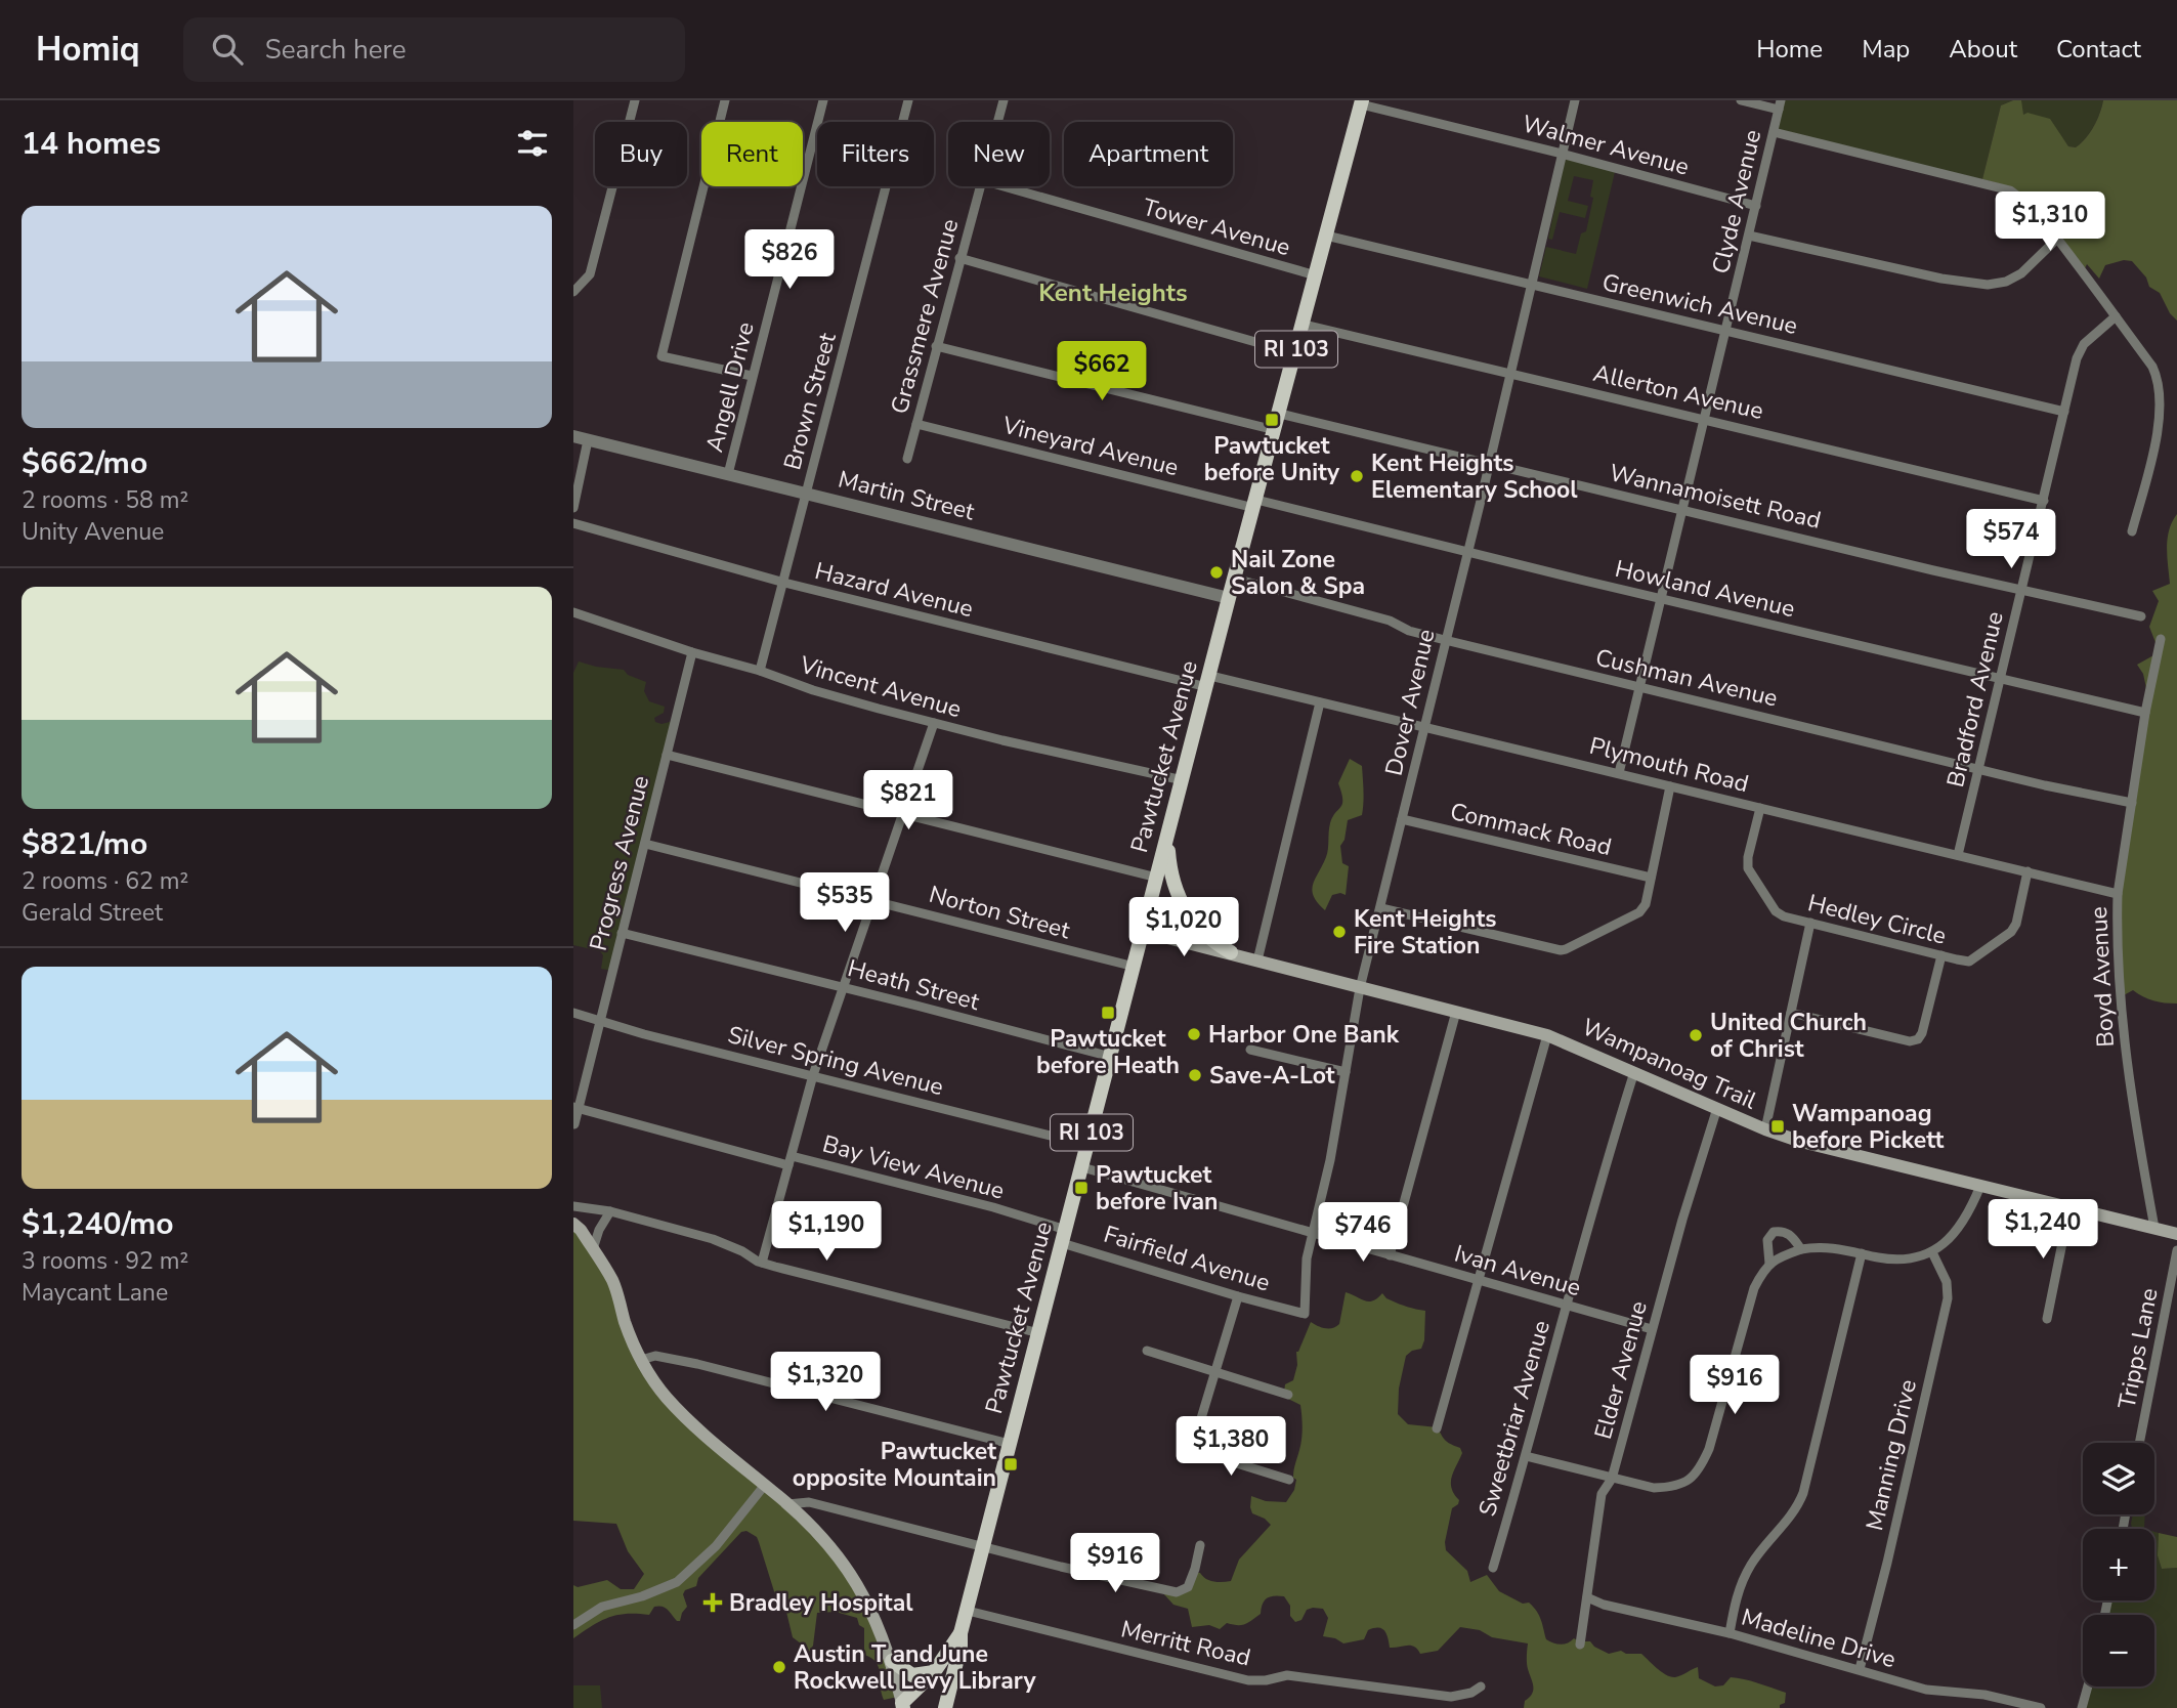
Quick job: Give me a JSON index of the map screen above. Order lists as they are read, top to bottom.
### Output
{
  "streets": {
    "main road": ["RI 103", "Pawtucket Avenue", "Wampanoag Trail"],
    "street": [
      "Walmer Avenue",
      "Clyde Avenue",
      "Tower Avenue",
      "Greenwich Avenue",
      "Grassmere Avenue",
      "Angell Drive",
      "Allerton Avenue",
      "Brown Street",
      "Vineyard Avenue",
      "Martin Street",
      "Wannamoisett Road",
      "Howland Avenue",
      "Hazard Avenue",
      "Cushman Avenue",
      "Vincent Avenue",
      "Bradford Avenue",
      "Dover Avenue",
      "Plymouth Road",
      "Commack Road",
      "Progress Avenue",
      "Norton Street",
      "Hedley Circle",
      "Boyd Avenue",
      "Heath Street",
      "Silver Spring Avenue",
      "Bay View Avenue",
      "Fairfield Avenue",
      "Ivan Avenue",
      "Tripps Lane",
      "Elder Avenue",
      "Sweetbriar Avenue",
      "Manning Drive",
      "Madeline Drive",
      "Merritt Road"
    ]
  },
  "crossings": [
    ["Walmer Avenue", "Clyde Avenue"],
    ["Walmer Avenue", "Dover Avenue"],
    ["Walmer Avenue", "Pawtucket Avenue"],
    ["Clyde Avenue", "Greenwich Avenue"],
    ["Clyde Avenue", "Allerton Avenue"],
    ["Clyde Avenue", "Wannamoisett Road"],
    ["Clyde Avenue", "Howland Avenue"],
    ["Clyde Avenue", "Cushman Avenue"],
    ["Clyde Avenue", "Plymouth Road"],
    ["Tower Avenue", "Pawtucket Avenue"],
    ["Greenwich Avenue", "Bradford Avenue"],
    ["Greenwich Avenue", "Dover Avenue"],
    ["Greenwich Avenue", "Pawtucket Avenue"],
    ["Grassmere Avenue", "Vineyard Avenue"],
    ["Angell Drive", "Martin Street"],
    ["Allerton Avenue", "Bradford Avenue"],
    ["Allerton Avenue", "Dover Avenue"],
    ["Allerton Avenue", "Pawtucket Avenue"],
    ["Brown Street", "Martin Street"],
    ["Brown Street", "Hazard Avenue"],
    ["Brown Street", "Vincent Avenue"],
    ["Vineyard Avenue", "Howland Avenue"],
    ["Vineyard Avenue", "Pawtucket Avenue"],
    ["Martin Street", "Pawtucket Avenue"],
    ["Wannamoisett Road", "Bradford Avenue"],
    ["Wannamoisett Road", "Dover Avenue"],
    ["Wannamoisett Road", "Pawtucket Avenue"],
    ["Howland Avenue", "Bradford Avenue"],
    ["Howland Avenue", "Dover Avenue"],
    ["Howland Avenue", "Pawtucket Avenue"],
    ["Howland Avenue", "Boyd Avenue"],
    ["Hazard Avenue", "Pawtucket Avenue"],
    ["Hazard Avenue", "Plymouth Road"],
    ["Cushman Avenue", "Bradford Avenue"],
    ["Cushman Avenue", "Dover Avenue"],
    ["Cushman Avenue", "Pawtucket Avenue"],
    ["Cushman Avenue", "Boyd Avenue"],
    ["Vincent Avenue", "Pawtucket Avenue"],
    ["Vincent Avenue", "Progress Avenue"],
    ["Bradford Avenue", "Plymouth Road"],
    ["Dover Avenue", "Plymouth Road"],
    ["Dover Avenue", "Commack Road"],
    ["Dover Avenue", "Wampanoag Trail"],
    ["Dover Avenue", "Fairfield Avenue"],
    ["Dover Avenue", "Ivan Avenue"],
    ["Pawtucket Avenue", "Plymouth Road"],
    ["Pawtucket Avenue", "Norton Street"],
    ["Pawtucket Avenue", "Heath Street"],
    ["Pawtucket Avenue", "Silver Spring Avenue"],
    ["Pawtucket Avenue", "Wampanoag Trail"],
    ["Pawtucket Avenue", "Bay View Avenue"],
    ["Pawtucket Avenue", "Fairfield Avenue"],
    ["Pawtucket Avenue", "Ivan Avenue"],
    ["Pawtucket Avenue", "Merritt Road"],
    ["Plymouth Road", "Hedley Circle"],
    ["Plymouth Road", "Boyd Avenue"],
    ["Progress Avenue", "Norton Street"],
    ["Progress Avenue", "Heath Street"],
    ["Progress Avenue", "Silver Spring Avenue"],
    ["Progress Avenue", "Bay View Avenue"],
    ["Boyd Avenue", "Wampanoag Trail"],
    ["Wampanoag Trail", "Elder Avenue"],
    ["Wampanoag Trail", "Sweetbriar Avenue"],
    ["Bay View Avenue", "Fairfield Avenue"],
    ["Ivan Avenue", "Elder Avenue"],
    ["Ivan Avenue", "Sweetbriar Avenue"],
    ["Elder Avenue", "Madeline Drive"],
    ["Manning Drive", "Madeline Drive"]
  ],
  "districts": ["Kent Heights"],
  "places": {
    "transit": [
      "Pawtucket before Unity",
      "Pawtucket before Heath",
      "Wampanoag before Pickett",
      "Pawtucket before Ivan",
      "Pawtucket opposite Mountain"
    ],
    "other": [
      "Kent Heights Elementary School",
      "Nail Zone Salon & Spa",
      "Kent Heights Fire Station",
      "Harbor One Bank",
      "United Church of Christ",
      "Save-A-Lot",
      "Austin T and June Rockwell Levy Library"
    ],
    "health": ["Bradley Hospital"]
  },
  "page": {
    "header": "Homiq",
    "search": "Search here",
    "nav": [
      "Home",
      "Map",
      "About",
      "Contact"
    ],
    "heading": "14 homes",
    "chip": [
      "Buy",
      "Rent",
      "Filters",
      "New",
      "Apartment"
    ],
    "list": [
      {
        "name": "$662/mo",
        "note": "2 rooms · 58 m² · Unity Avenue"
      },
      {
        "name": "$821/mo",
        "note": "2 rooms · 62 m² · Gerald Street"
      },
      {
        "name": "$1,240/mo",
        "note": "3 rooms · 92 m² · Maycant Lane"
      }
    ],
    "price": [
      "$1,310",
      "$826",
      "$662",
      "$574",
      "$821",
      "$535",
      "$1,020",
      "$1,240",
      "$1,190",
      "$746",
      "$1,320",
      "$916",
      "$1,380",
      "$916"
    ],
    "map_buttons": ["+", "−"]
  }
}
